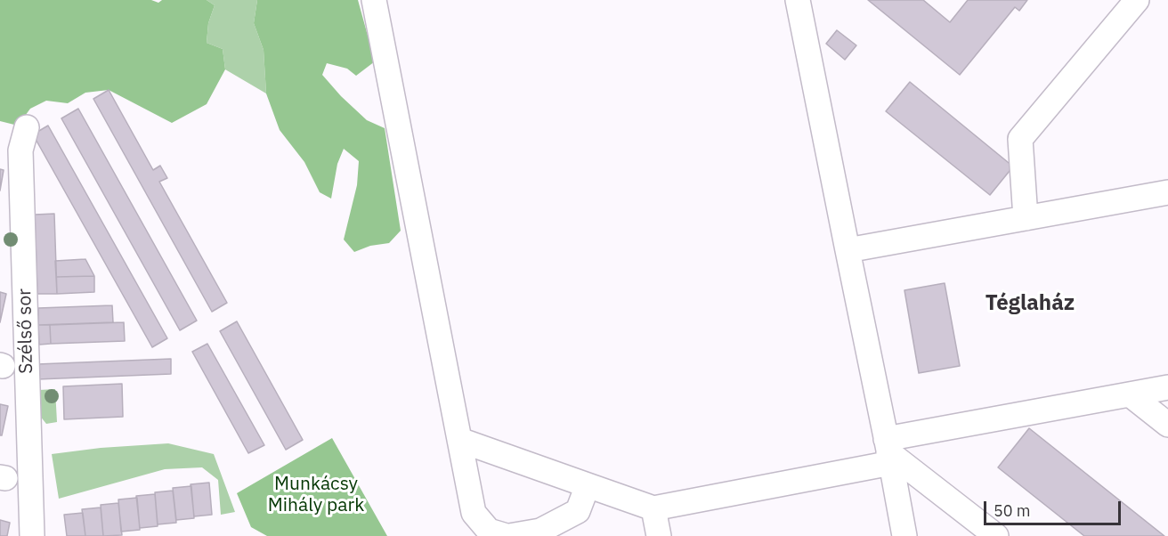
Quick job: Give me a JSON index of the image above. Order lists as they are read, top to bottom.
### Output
{
  "streets": {
    "street": ["Szélső sor"]
  },
  "districts": ["Téglaház"],
  "parks": ["Munkácsy Mihály park"],
  "scale_bar": "50 m"
}
